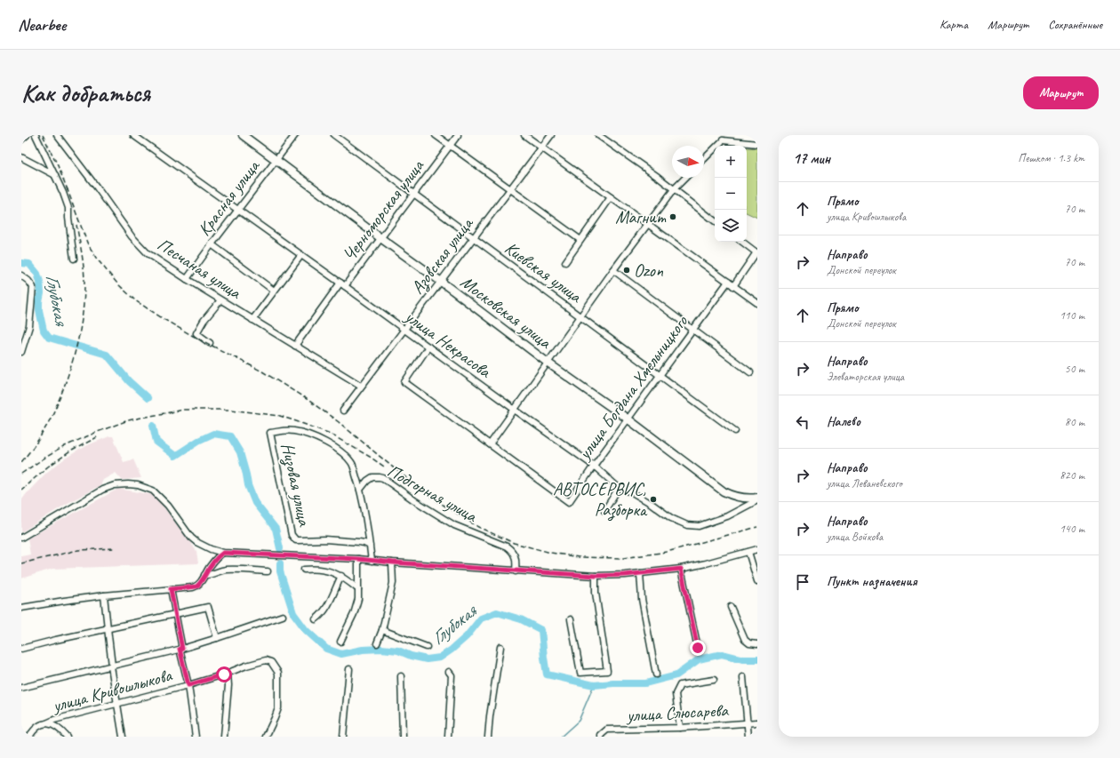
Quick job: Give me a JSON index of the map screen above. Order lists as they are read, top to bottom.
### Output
{
  "streets": {
    "main road": ["Московская улица"],
    "street": [
      "Красная улица",
      "Черноморская улица",
      "Азовская улица",
      "Песчаная улица",
      "Киевская улица",
      "улица Некрасова",
      "улица Богдана Хмельницкого",
      "Низовая улица",
      "Подгорная улица",
      "улица Кривошлыкова",
      "улица Слюсарева"
    ]
  },
  "crossings": [
    ["Красная улица", "Песчаная улица"],
    ["Красная улица", "Московская улица"],
    ["Красная улица", "улица Некрасова"],
    ["Черноморская улица", "Песчаная улица"],
    ["Черноморская улица", "Киевская улица"],
    ["Черноморская улица", "Московская улица"],
    ["Черноморская улица", "улица Некрасова"],
    ["Азовская улица", "Песчаная улица"],
    ["Азовская улица", "Киевская улица"],
    ["Азовская улица", "Московская улица"],
    ["Азовская улица", "улица Некрасова"],
    ["Киевская улица", "улица Богдана Хмельницкого"],
    ["Московская улица", "улица Некрасова"],
    ["Московская улица", "улица Богдана Хмельницкого"],
    ["улица Некрасова", "улица Богдана Хмельницкого"],
    ["Низовая улица", "Подгорная улица"]
  ],
  "water": ["Глубокая"],
  "places": ["Магнит", "Ozon", "АВТОСЕРВИС, Разборка"],
  "north": "right",
  "page": {
    "header": "Nearbee",
    "nav": ["Карта", "Маршрут", "Сохранённые"],
    "buttons": "Маршрут",
    "title": "Как добраться",
    "heading": ["17 мин", "Пешком · 1.3 km"],
    "map_buttons": ["+", "−"],
    "list": [
      ["Прямо", "улица Кривошлыкова", "70 m"],
      ["Направо", "Донской переулок", "70 m"],
      ["Прямо", "Донской переулок", "110 m"],
      ["Направо", "Элеваторская улица", "50 m"],
      ["Налево", "80 m"],
      ["Направо", "улица Леваневского", "820 m"],
      ["Направо", "улица Войкова", "140 m"],
      "Пункт назначения"
    ]
  }
}
